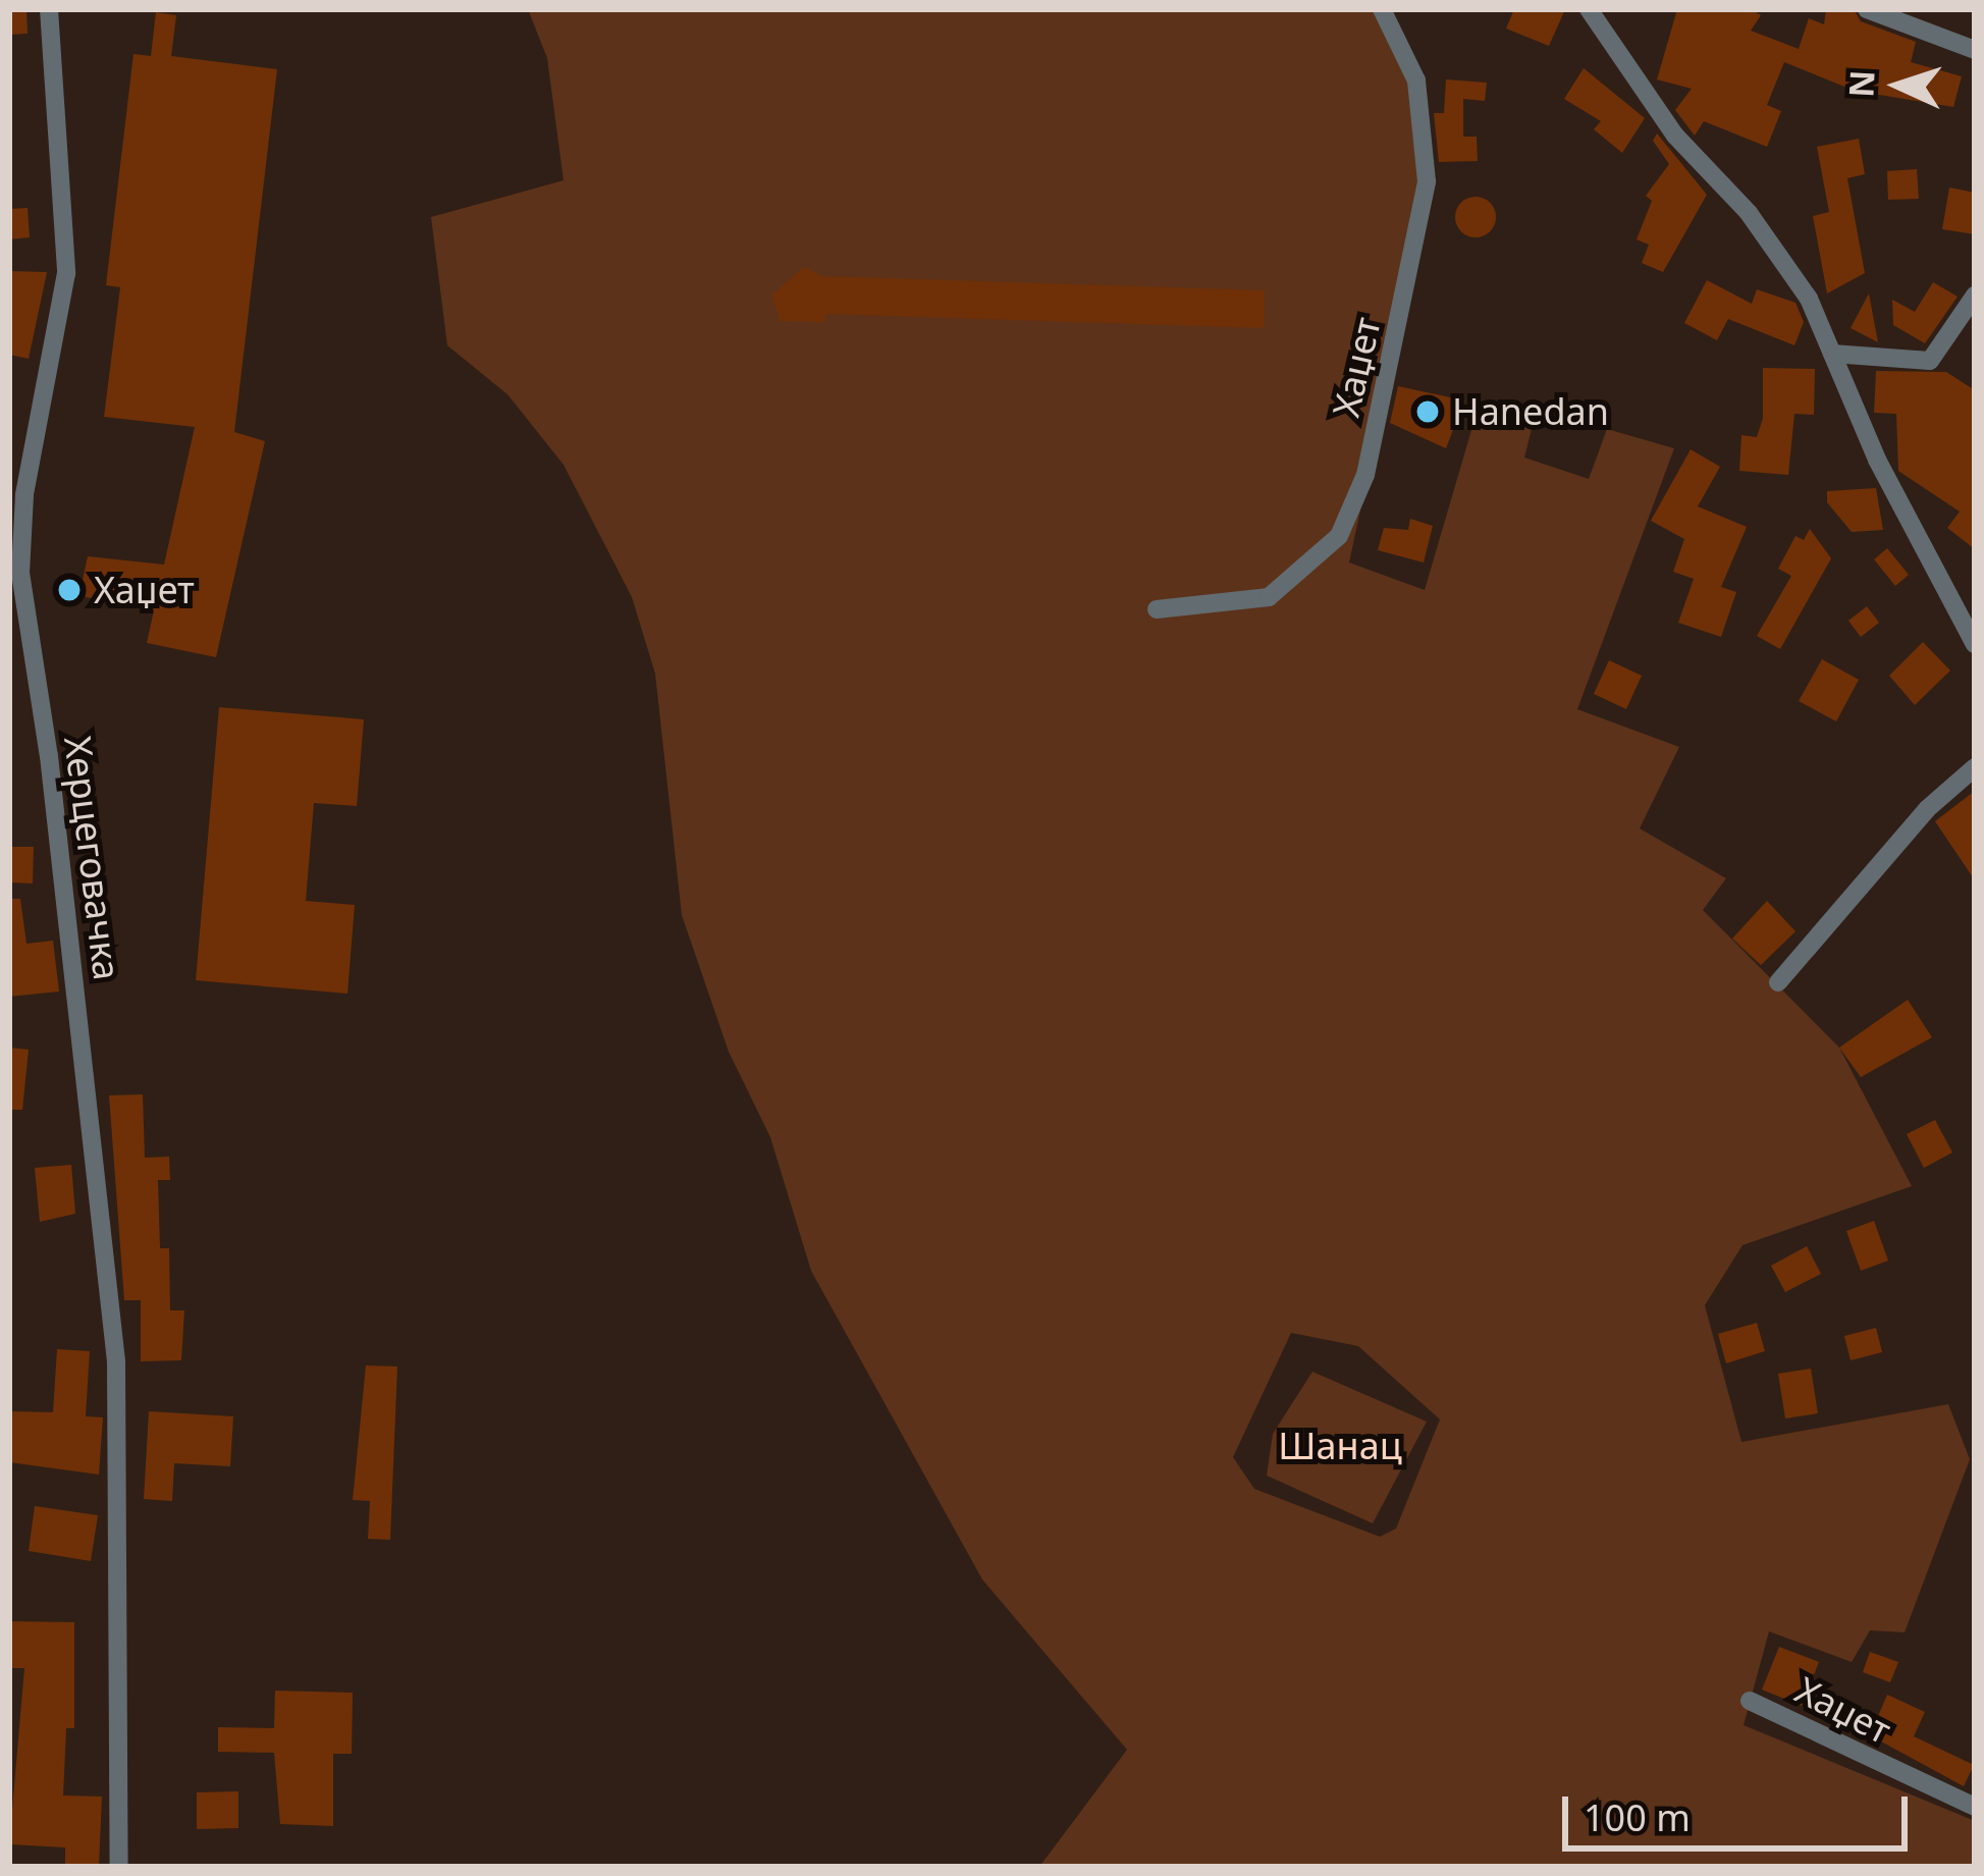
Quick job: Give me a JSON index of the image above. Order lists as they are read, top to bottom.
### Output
{
  "streets": {
    "street": ["Хаџет", "Херцеговачка"]
  },
  "parks": ["Шанац"],
  "places": ["Hanedan", "Хаџет"],
  "scale_bar": "100 m",
  "north": "left"
}
